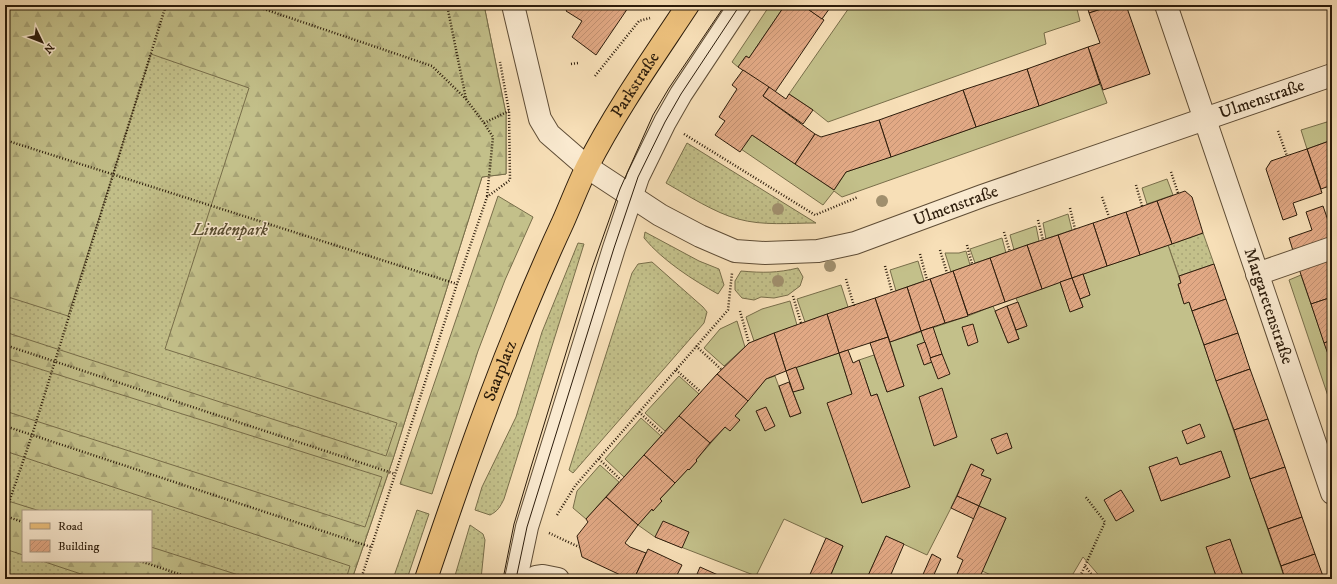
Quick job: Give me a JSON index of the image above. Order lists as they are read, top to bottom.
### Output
{
  "streets": {
    "main road": ["Parkstraße", "Saarplatz"],
    "street": ["Ulmenstraße", "Margaretenstraße"]
  },
  "crossings": [
    ["Parkstraße", "Ulmenstraße"],
    ["Parkstraße", "Saarplatz"],
    ["Ulmenstraße", "Margaretenstraße"],
    ["Ulmenstraße", "Saarplatz"]
  ],
  "parks": ["Lindenpark"],
  "legend": ["Road", "Building"],
  "north": "bottom right"
}
